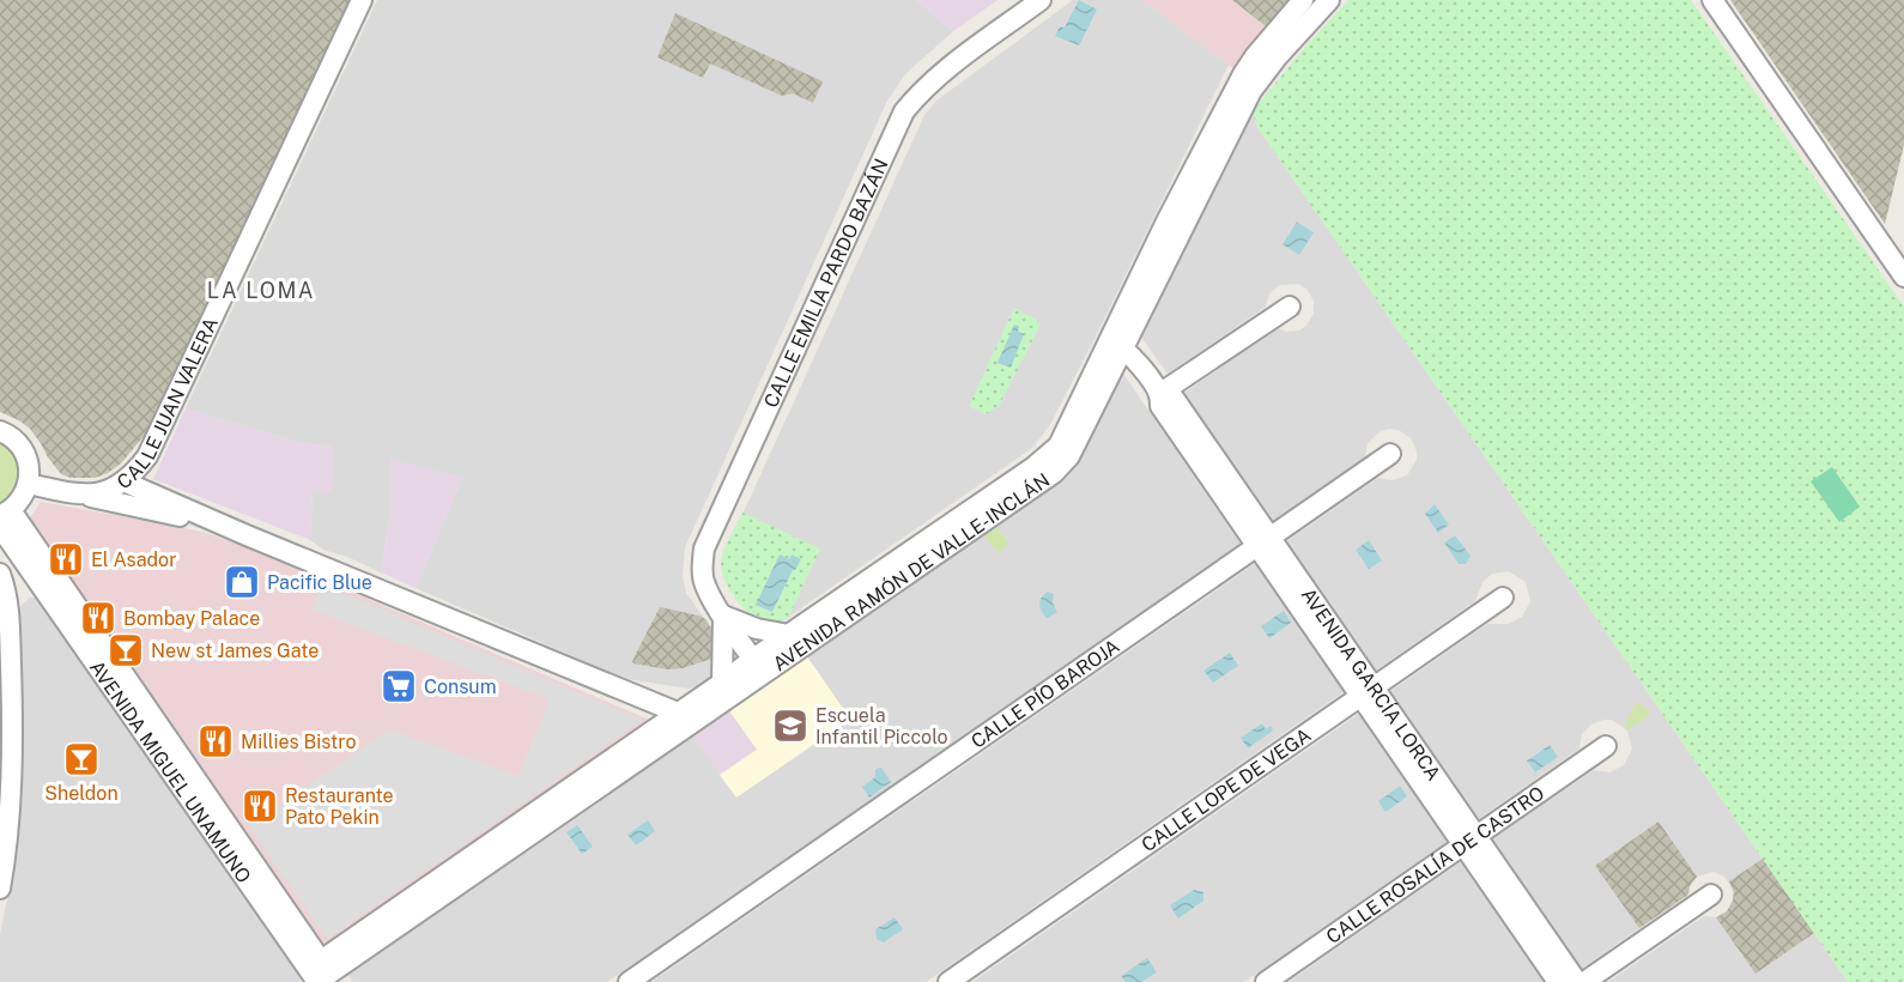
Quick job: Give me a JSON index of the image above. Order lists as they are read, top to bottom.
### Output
{
  "streets": {
    "street": [
      "CALLE EMILIA PARDO BAZÁN",
      "CALLE JUAN VALERA",
      "AVENIDA RAMÓN DE VALLE-INCLÁN",
      "AVENIDA GARCÍA LORCA",
      "CALLE PÍO BAROJA",
      "CALLE LOPE DE VEGA",
      "CALLE ROSALÍA DE CASTRO"
    ]
  },
  "crossings": [
    ["CALLE EMILIA PARDO BAZÁN", "AVENIDA RAMÓN DE VALLE-INCLÁN"],
    ["AVENIDA RAMÓN DE VALLE-INCLÁN", "AVENIDA GARCÍA LORCA"],
    ["AVENIDA GARCÍA LORCA", "CALLE PÍO BAROJA"],
    ["AVENIDA GARCÍA LORCA", "CALLE LOPE DE VEGA"],
    ["AVENIDA GARCÍA LORCA", "CALLE ROSALÍA DE CASTRO"]
  ],
  "districts": ["LA LOMA"],
  "places": {
    "restaurant": [
      "El Asador",
      "Bombay Palace",
      "Millies Bistro",
      "Restaurante Pato Pekin"
    ],
    "shop": ["Pacific Blue"],
    "bar": ["New st James Gate", "Sheldon"],
    "supermarket": ["Consum"],
    "school or university": ["Escuela Infantil Piccolo"]
  }
}
